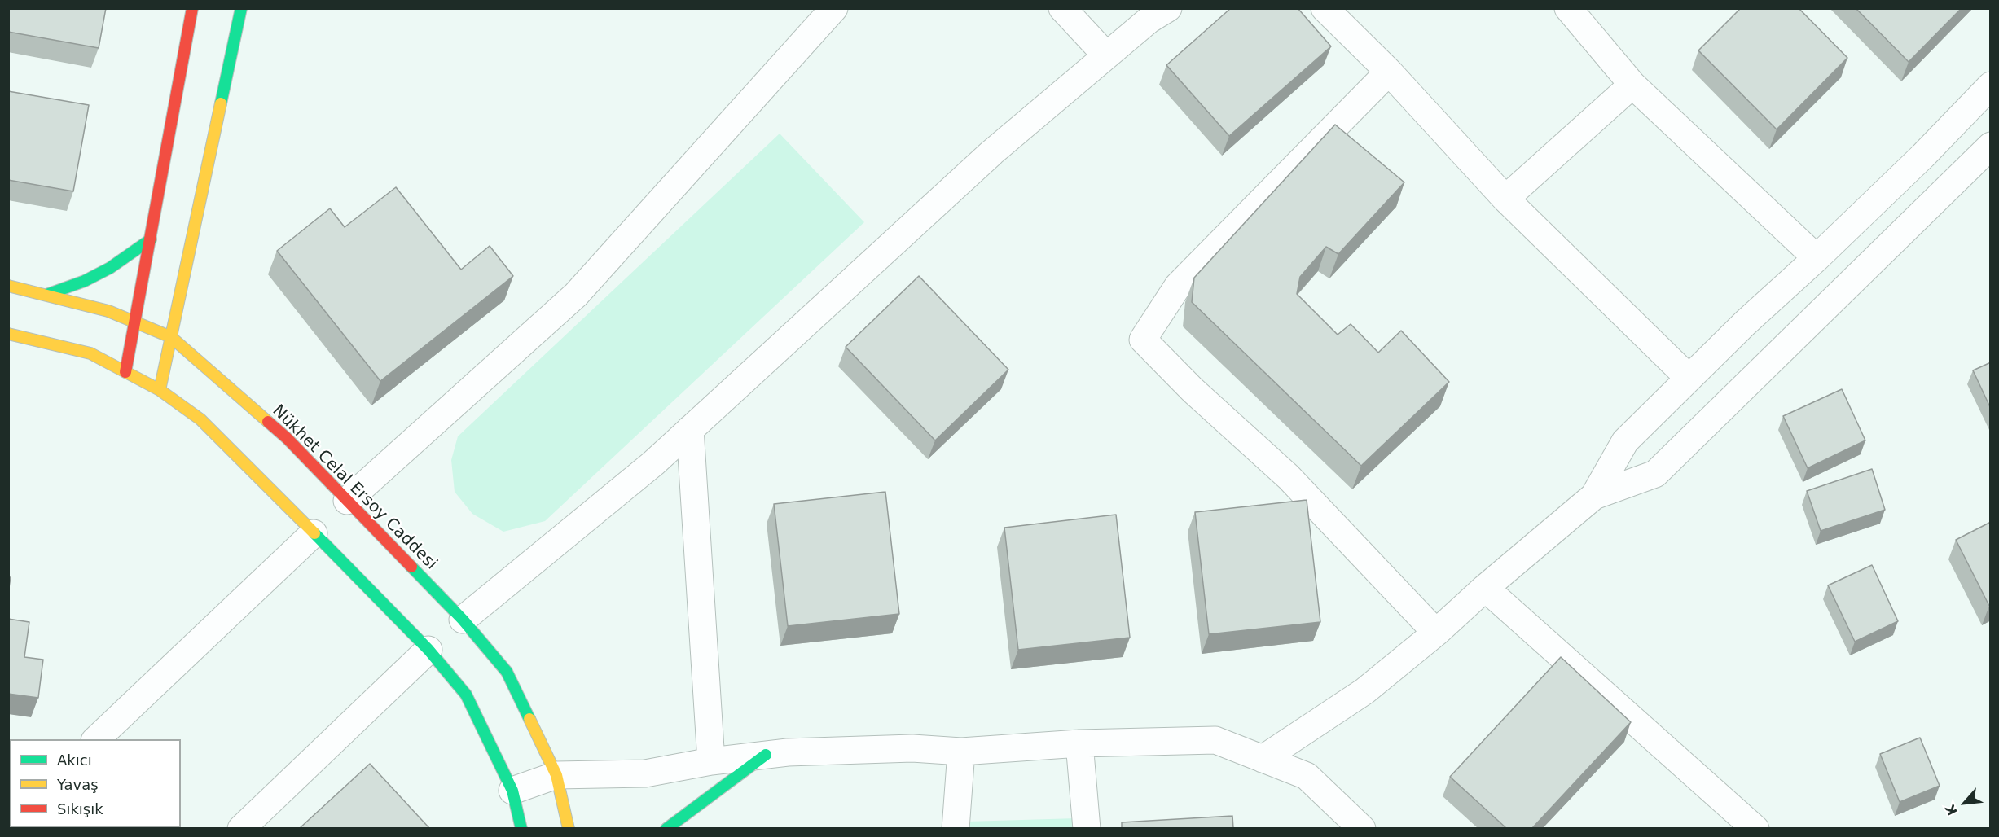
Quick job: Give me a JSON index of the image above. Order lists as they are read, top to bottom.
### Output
{
  "streets": {
    "main road": ["Nükhet Celal Ersoy Caddesi"]
  },
  "legend": ["Akıcı", "Yavaş", "Sıkışık"],
  "north": "bottom left"
}
